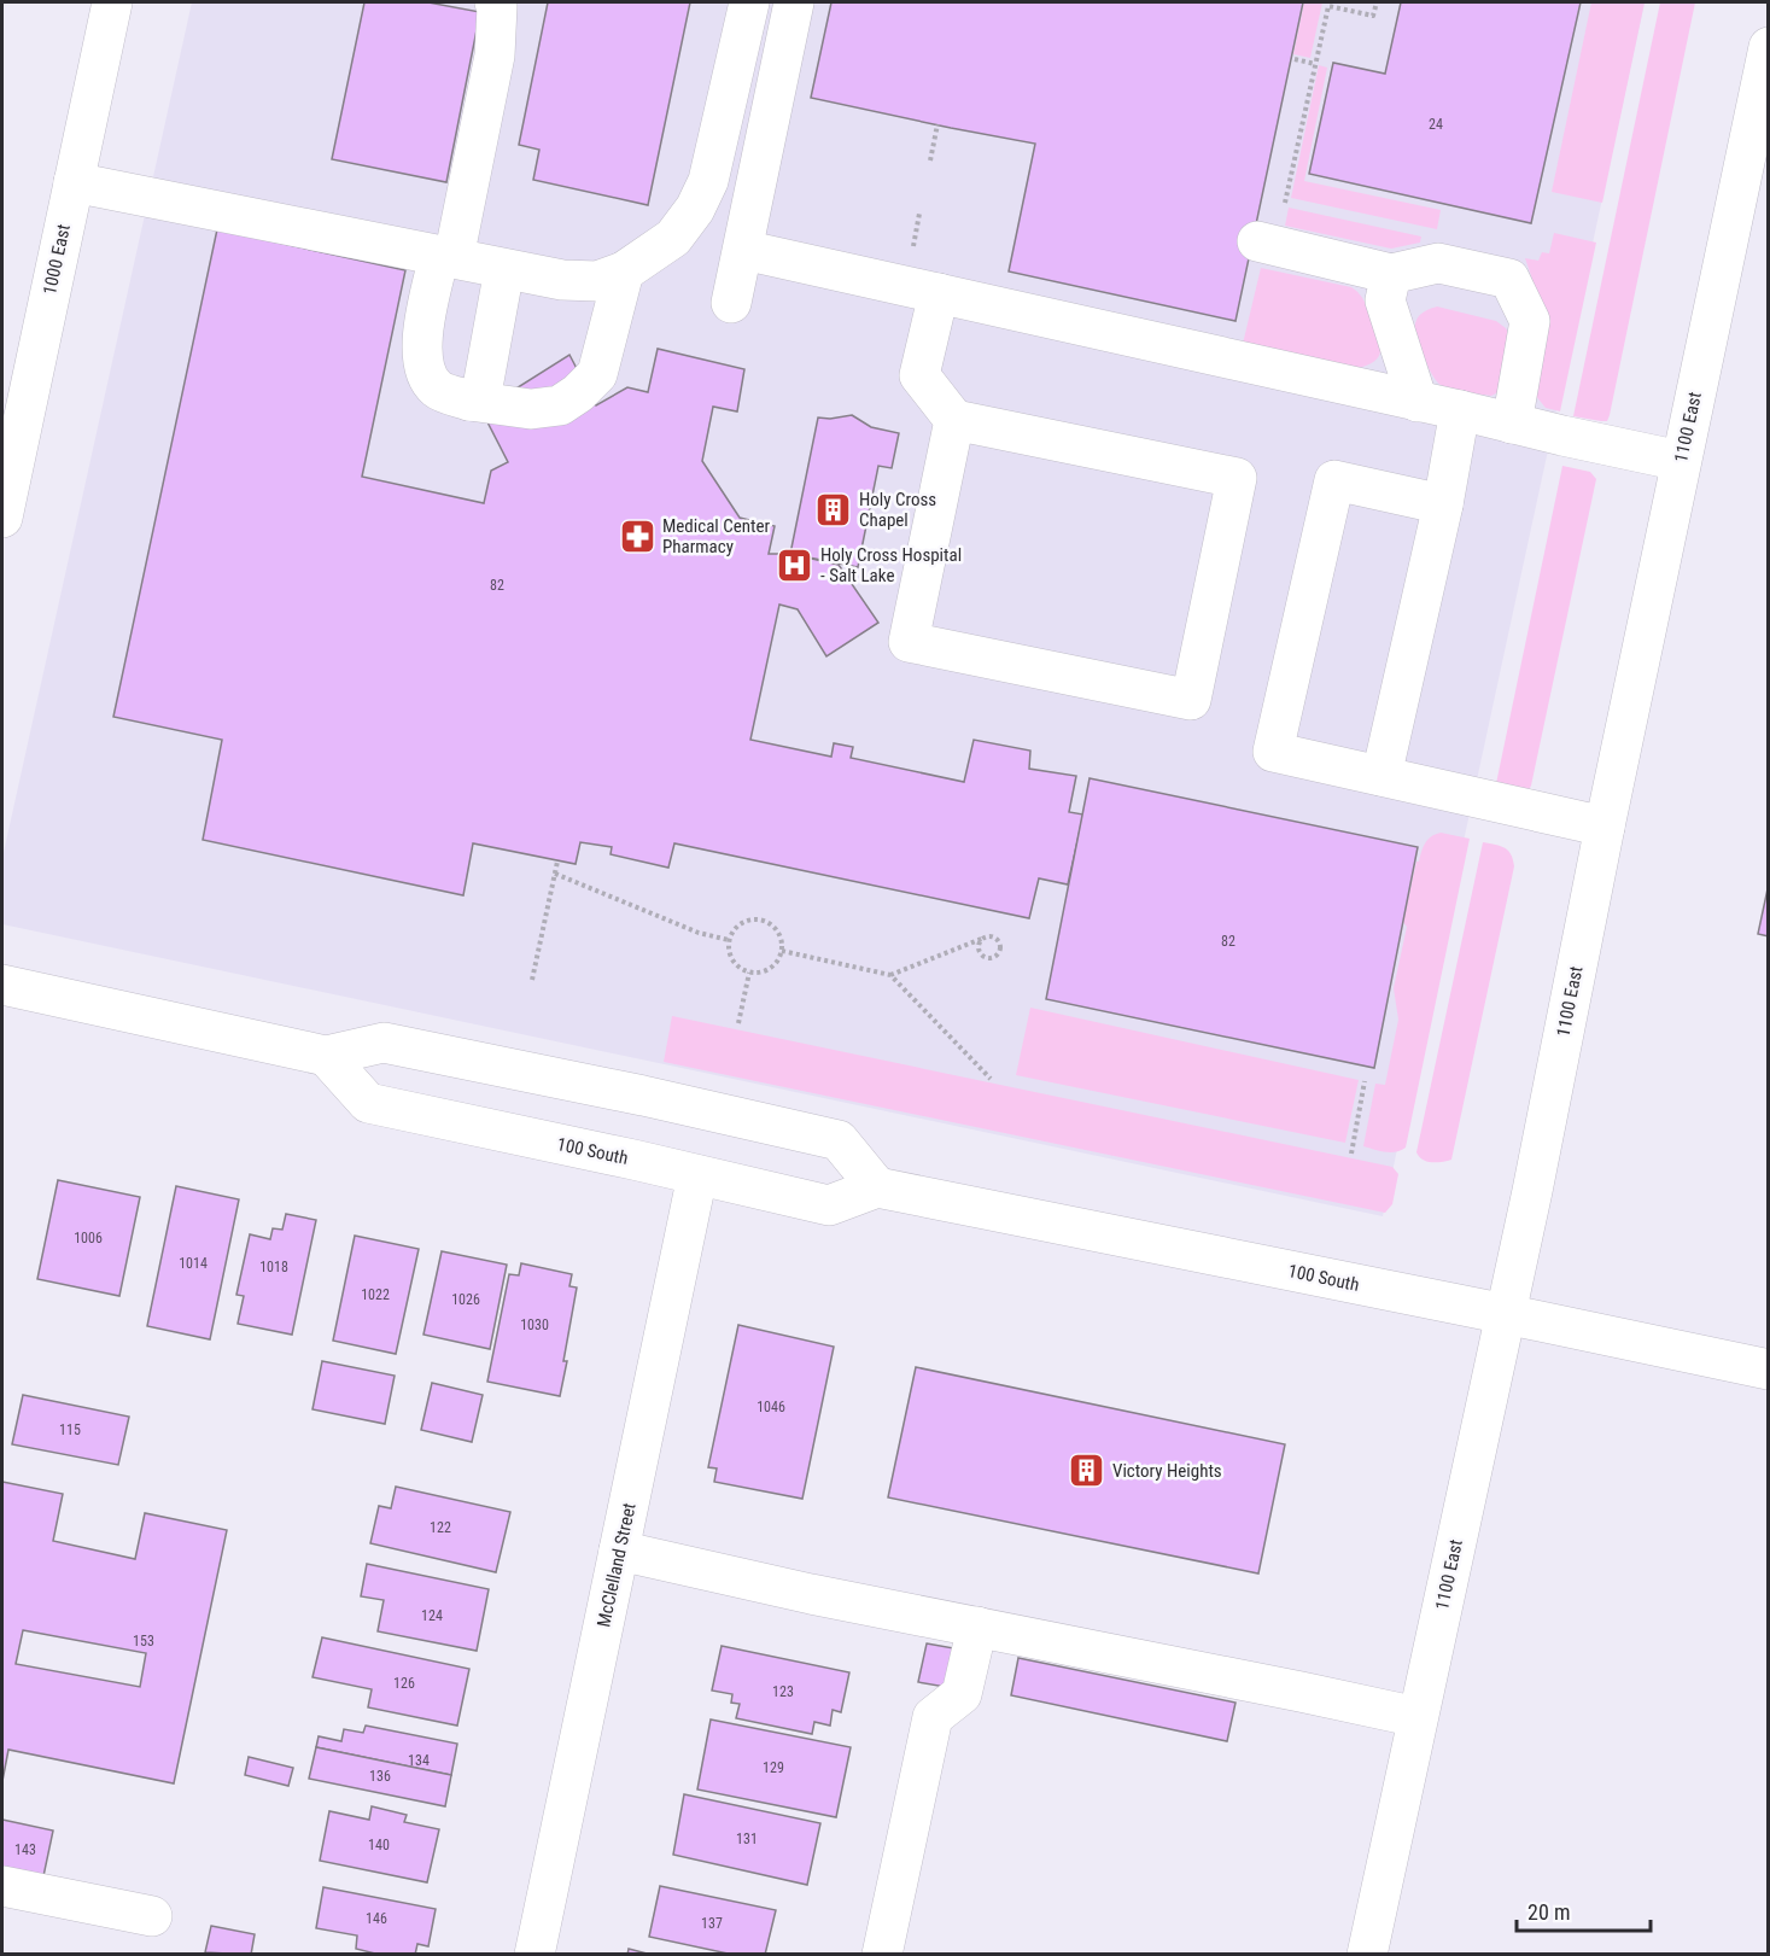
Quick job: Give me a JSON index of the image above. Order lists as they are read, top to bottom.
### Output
{
  "streets": {
    "street": [
      "1000 East",
      "1100 East",
      "100 South",
      "McClelland Street"
    ]
  },
  "crossings": [
    ["1100 East", "100 South"],
    ["100 South", "McClelland Street"]
  ],
  "places": {
    "building": ["Holy Cross Chapel", "Victory Heights"],
    "pharmacy": ["Medical Center Pharmacy"],
    "hospital": ["Holy Cross Hospital - Salt Lake"]
  },
  "house_numbers": [
    "24",
    "82",
    "82",
    "1006",
    "1014",
    "1018",
    "1022",
    "1026",
    "1030",
    "1046",
    "115",
    "122",
    "124",
    "153",
    "126",
    "123",
    "134",
    "129",
    "136",
    "131",
    "140",
    "143",
    "146",
    "137"
  ],
  "scale_bar": "20 m"
}
